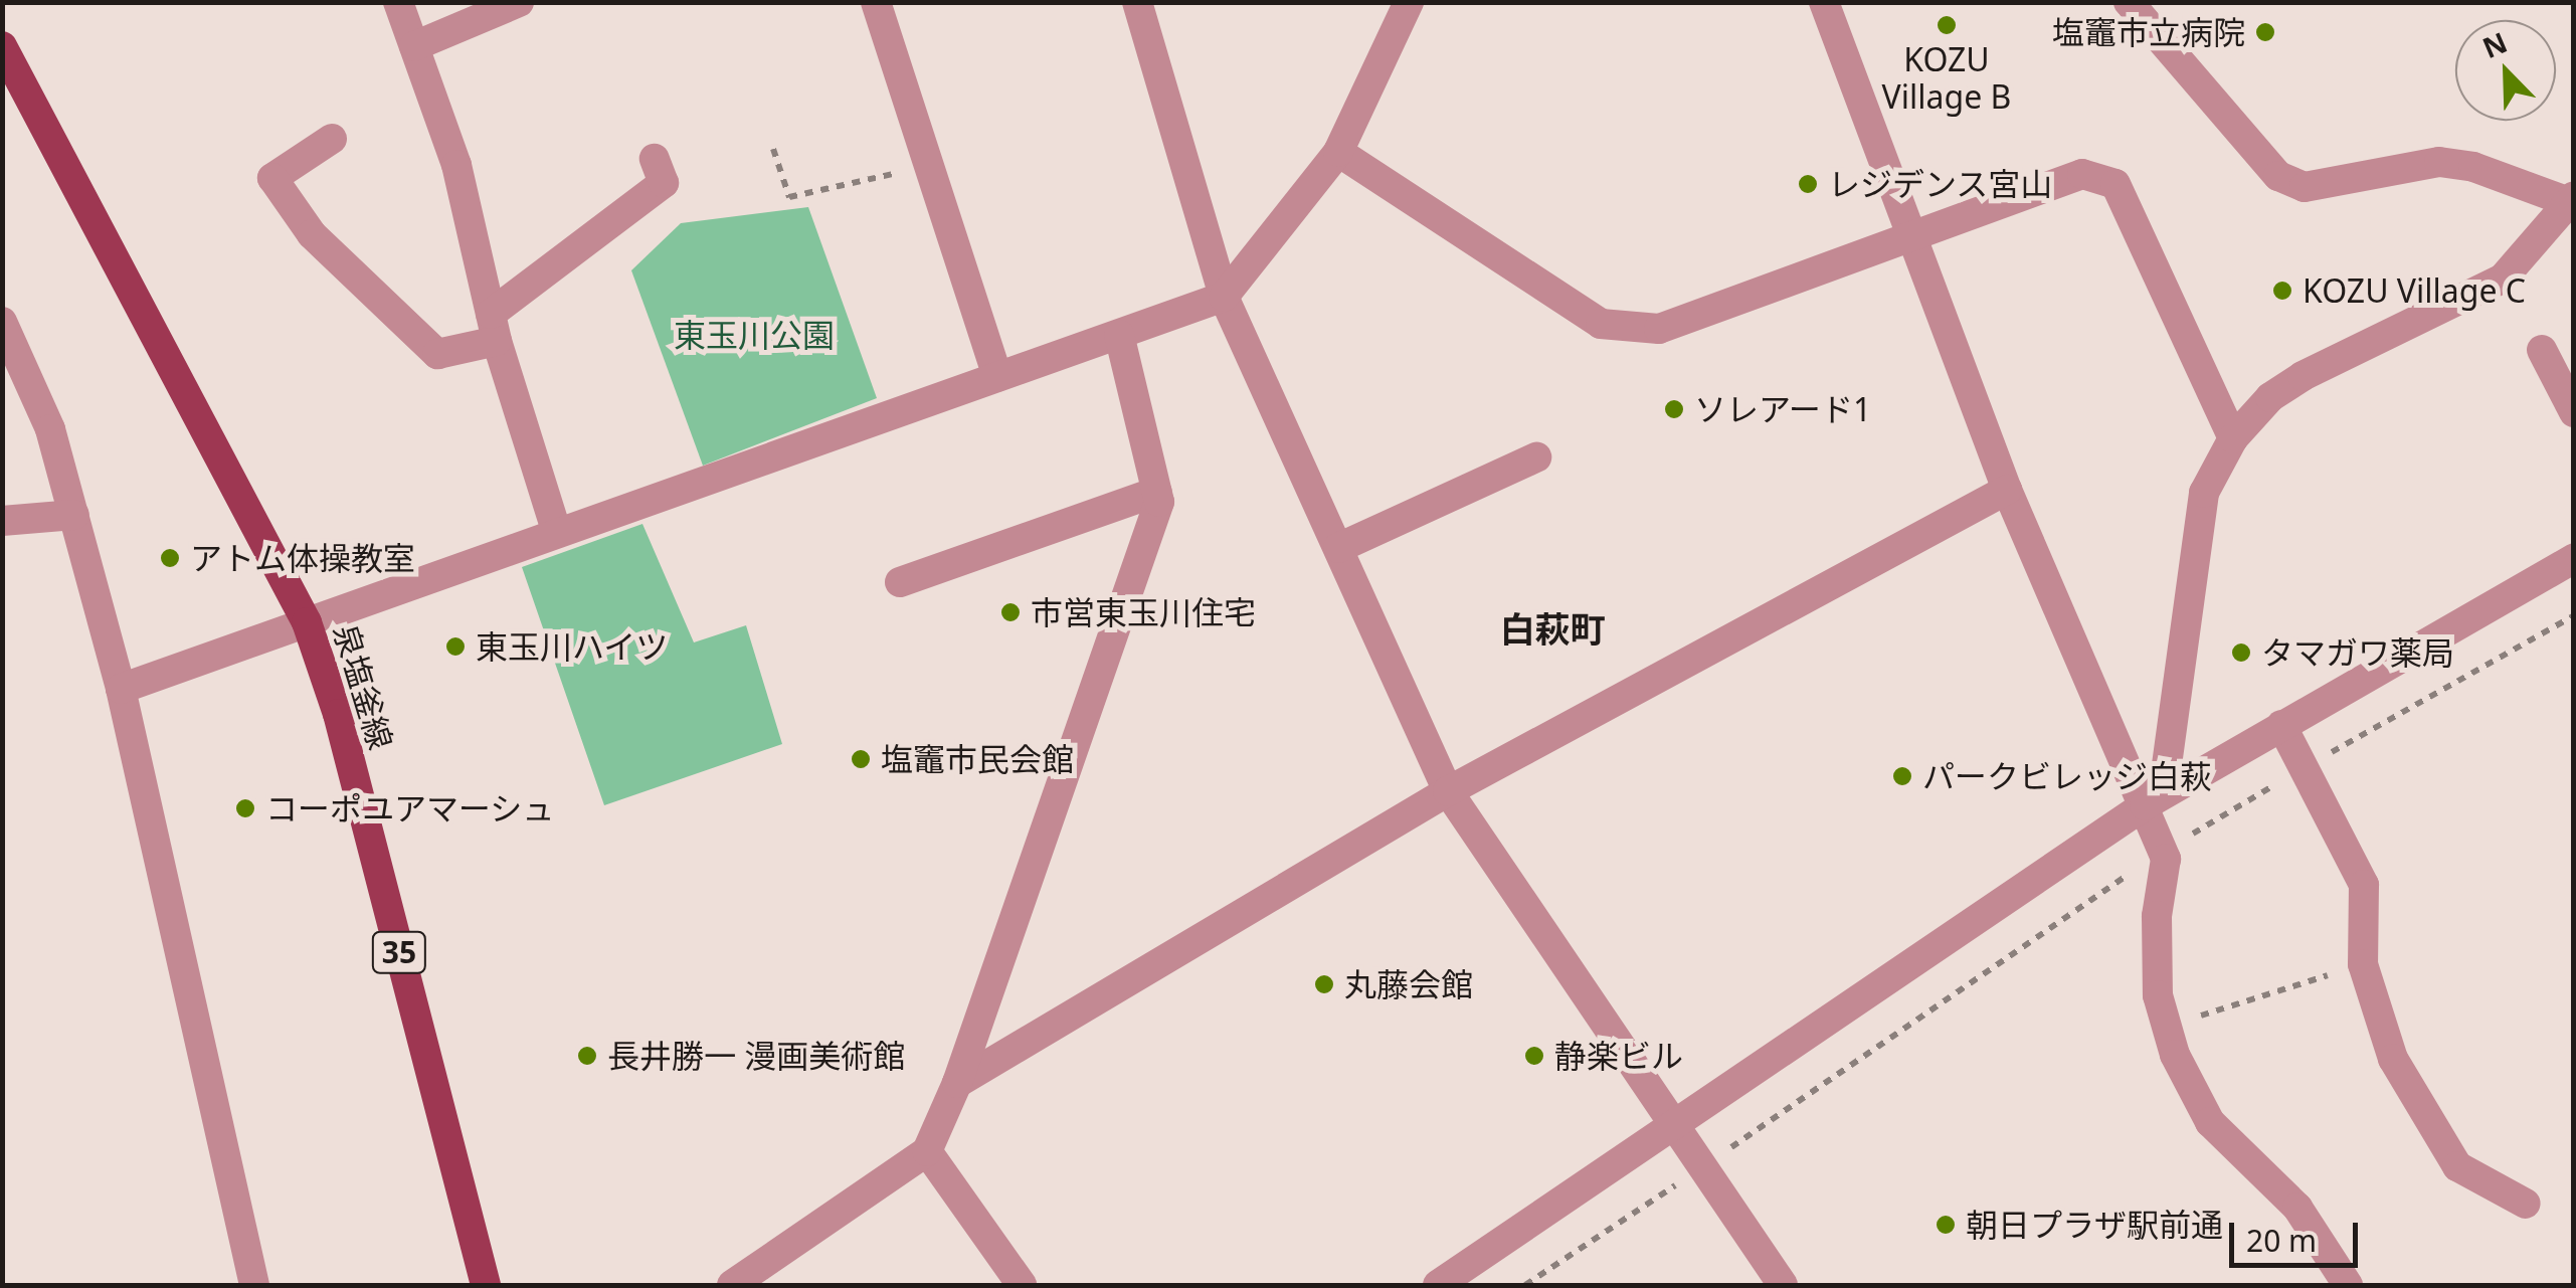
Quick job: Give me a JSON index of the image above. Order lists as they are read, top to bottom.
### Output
{
  "streets": {
    "main road": ["泉塩釜線", "35"]
  },
  "districts": ["白萩町"],
  "parks": ["東玉川公園"],
  "places": [
    "KOZU Village B",
    "塩竈市立病院",
    "レジデンス宮山",
    "KOZU Village C",
    "ソレアード1",
    "アトム体操教室",
    "市営東玉川住宅",
    "東玉川ハイツ",
    "タマガワ薬局",
    "塩竈市民会館",
    "パークビレッジ白萩",
    "コーポユアマーシュ",
    "丸藤会館",
    "長井勝一 漫画美術館",
    "静楽ビル",
    "朝日プラザ駅前通"
  ],
  "scale_bar": "20 m",
  "north": "top left"
}
